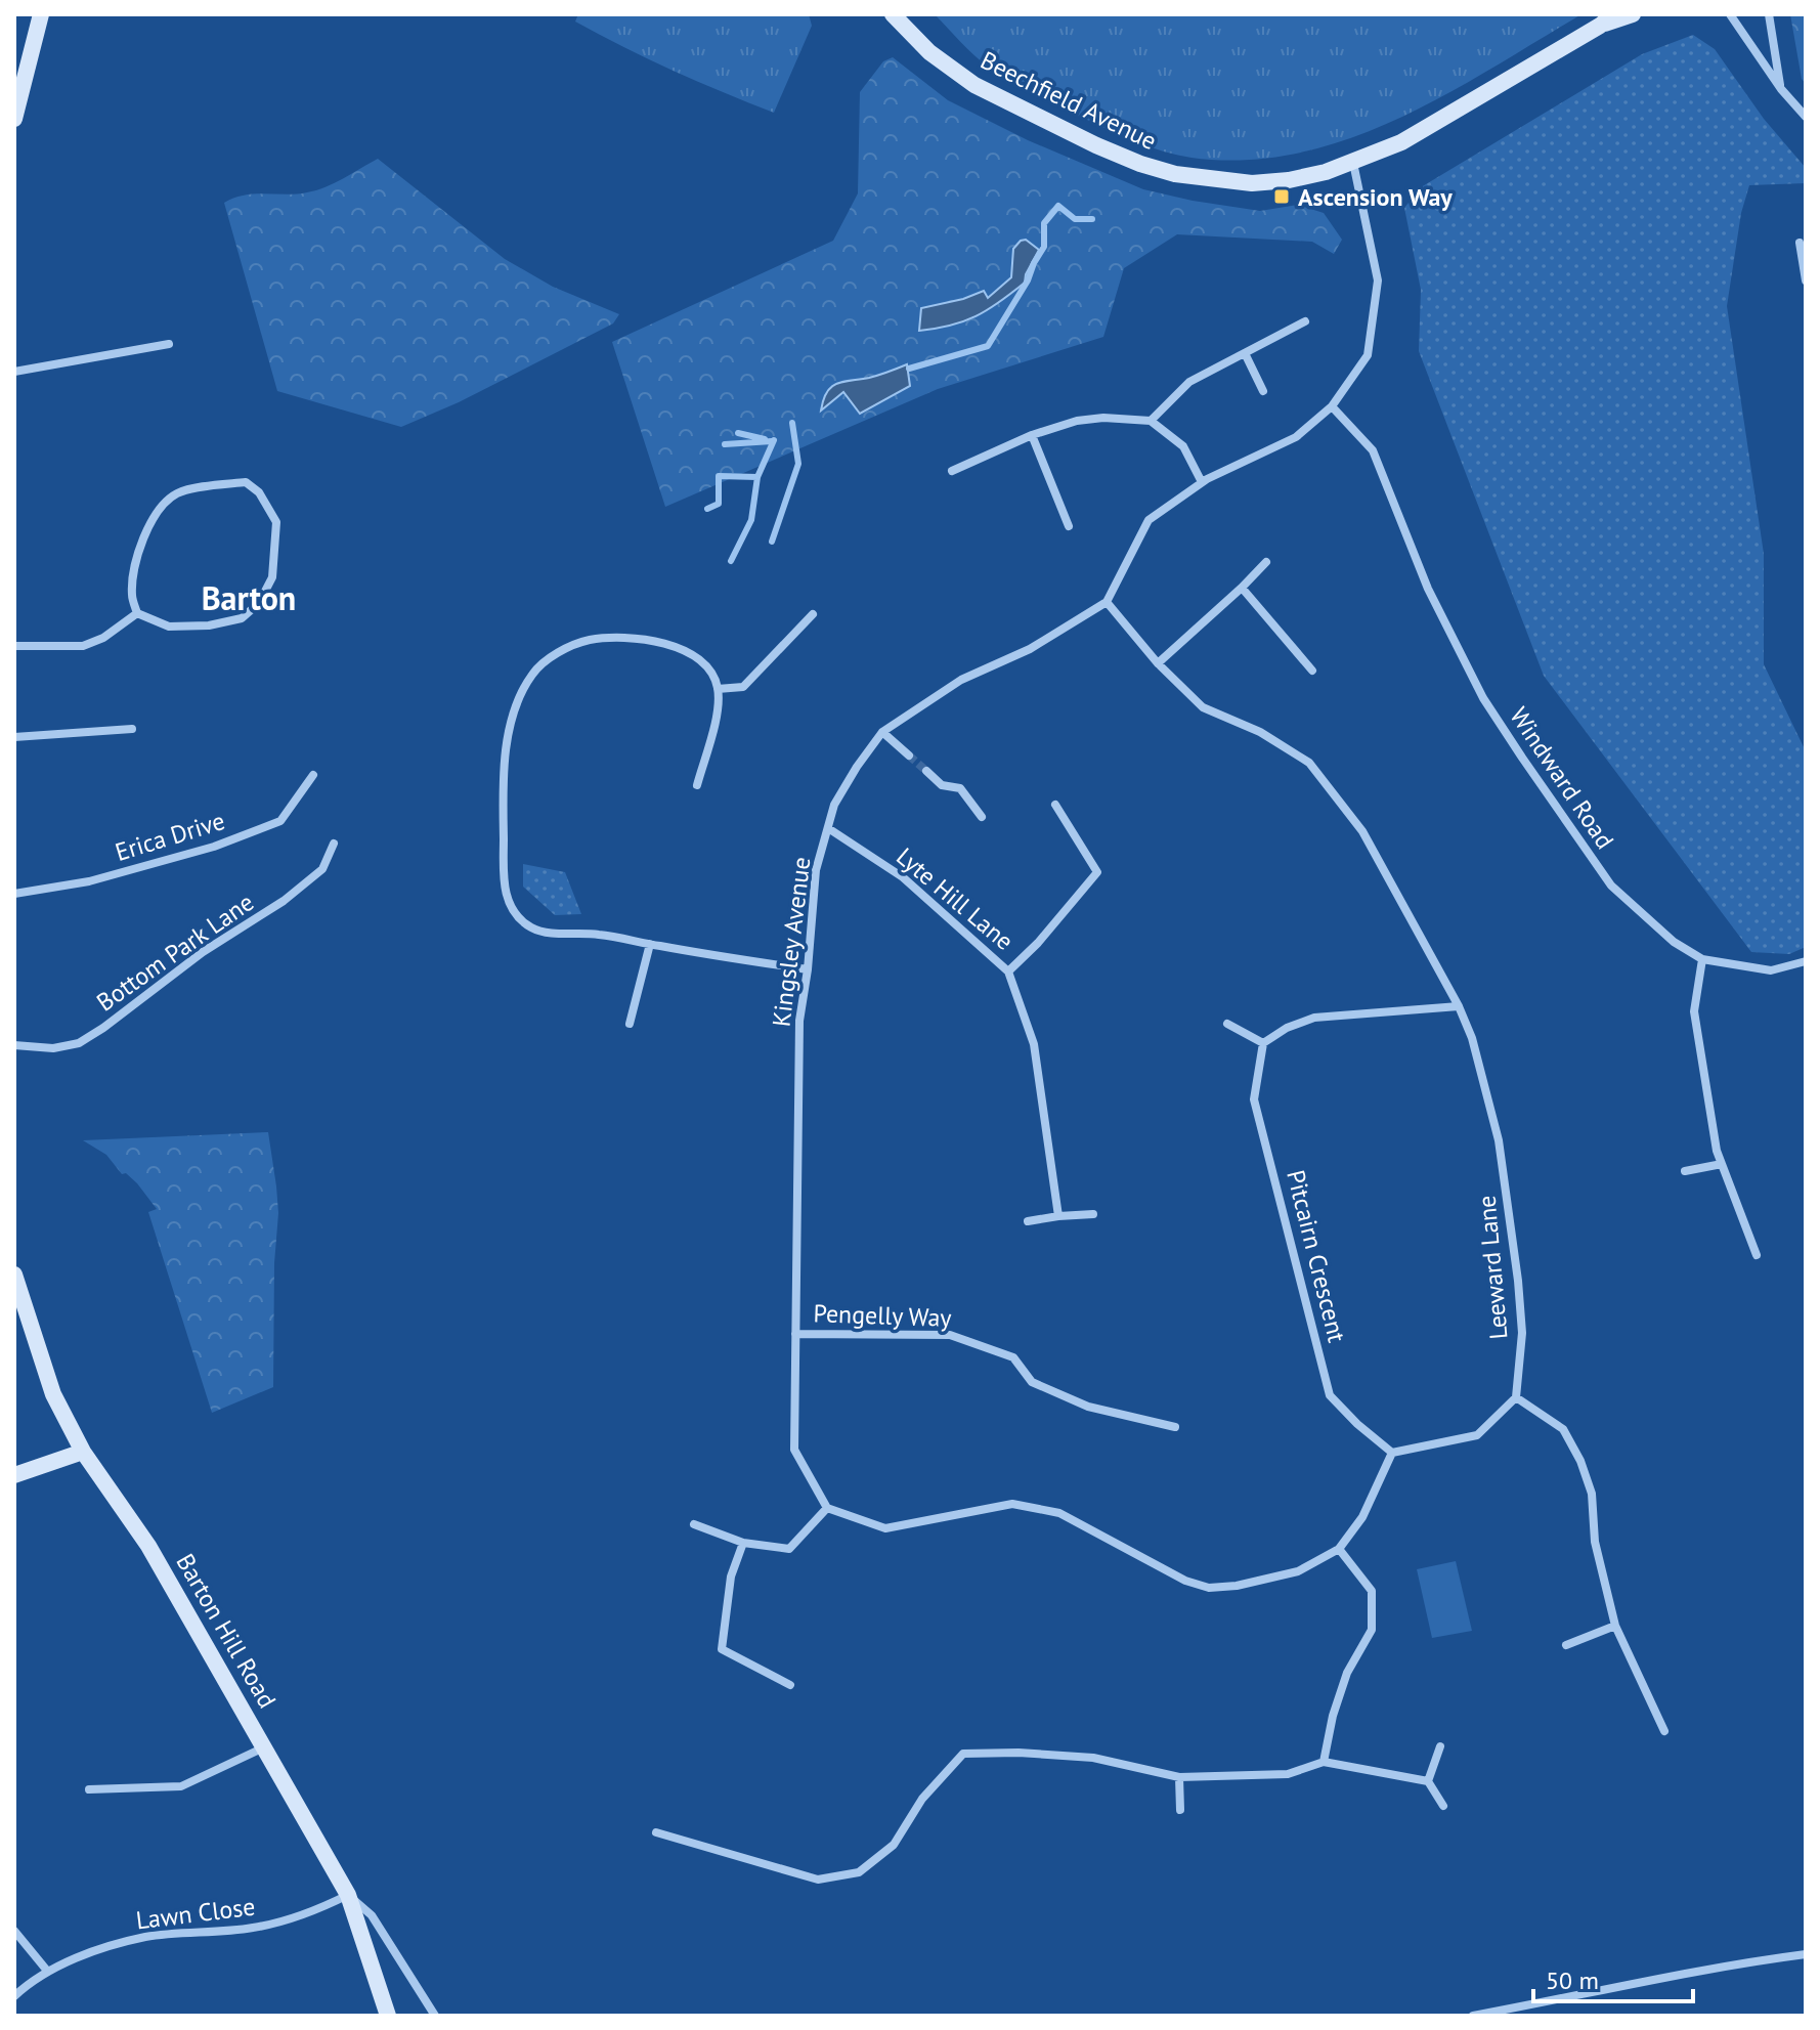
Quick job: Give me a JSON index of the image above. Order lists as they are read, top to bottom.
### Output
{
  "streets": {
    "street": [
      "Beechfield Avenue",
      "Windward Road",
      "Erica Drive",
      "Lyte Hill Lane",
      "Kingsley Avenue",
      "Bottom Park Lane",
      "Pitcairn Crescent",
      "Leeward Lane",
      "Pengelly Way",
      "Barton Hill Road",
      "Lawn Close"
    ]
  },
  "crossings": [
    ["Lyte Hill Lane", "Kingsley Avenue"],
    ["Kingsley Avenue", "Leeward Lane"],
    ["Kingsley Avenue", "Pengelly Way"],
    ["Barton Hill Road", "Lawn Close"]
  ],
  "districts": ["Barton"],
  "places": {
    "transit": ["Ascension Way"]
  },
  "scale_bar": "50 m"
}
